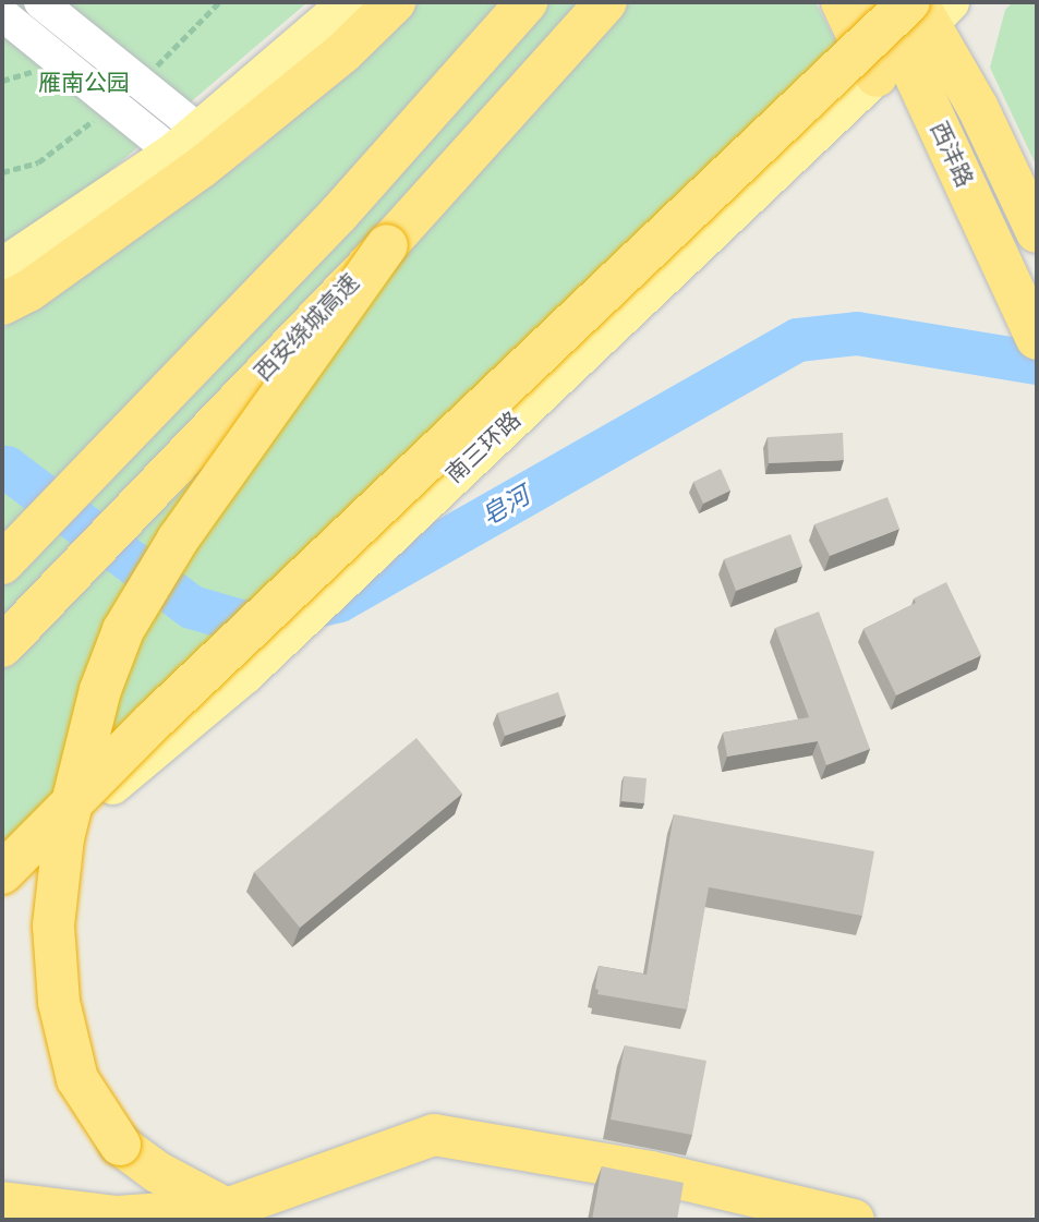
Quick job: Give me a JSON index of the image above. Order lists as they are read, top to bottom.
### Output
{
  "streets": {
    "highway": ["西沣路", "西安绕城高速", "南三环路"]
  },
  "crossings": [
    ["西沣路", "南三环路"]
  ],
  "water": ["皂河"],
  "parks": ["雁南公园"]
}
